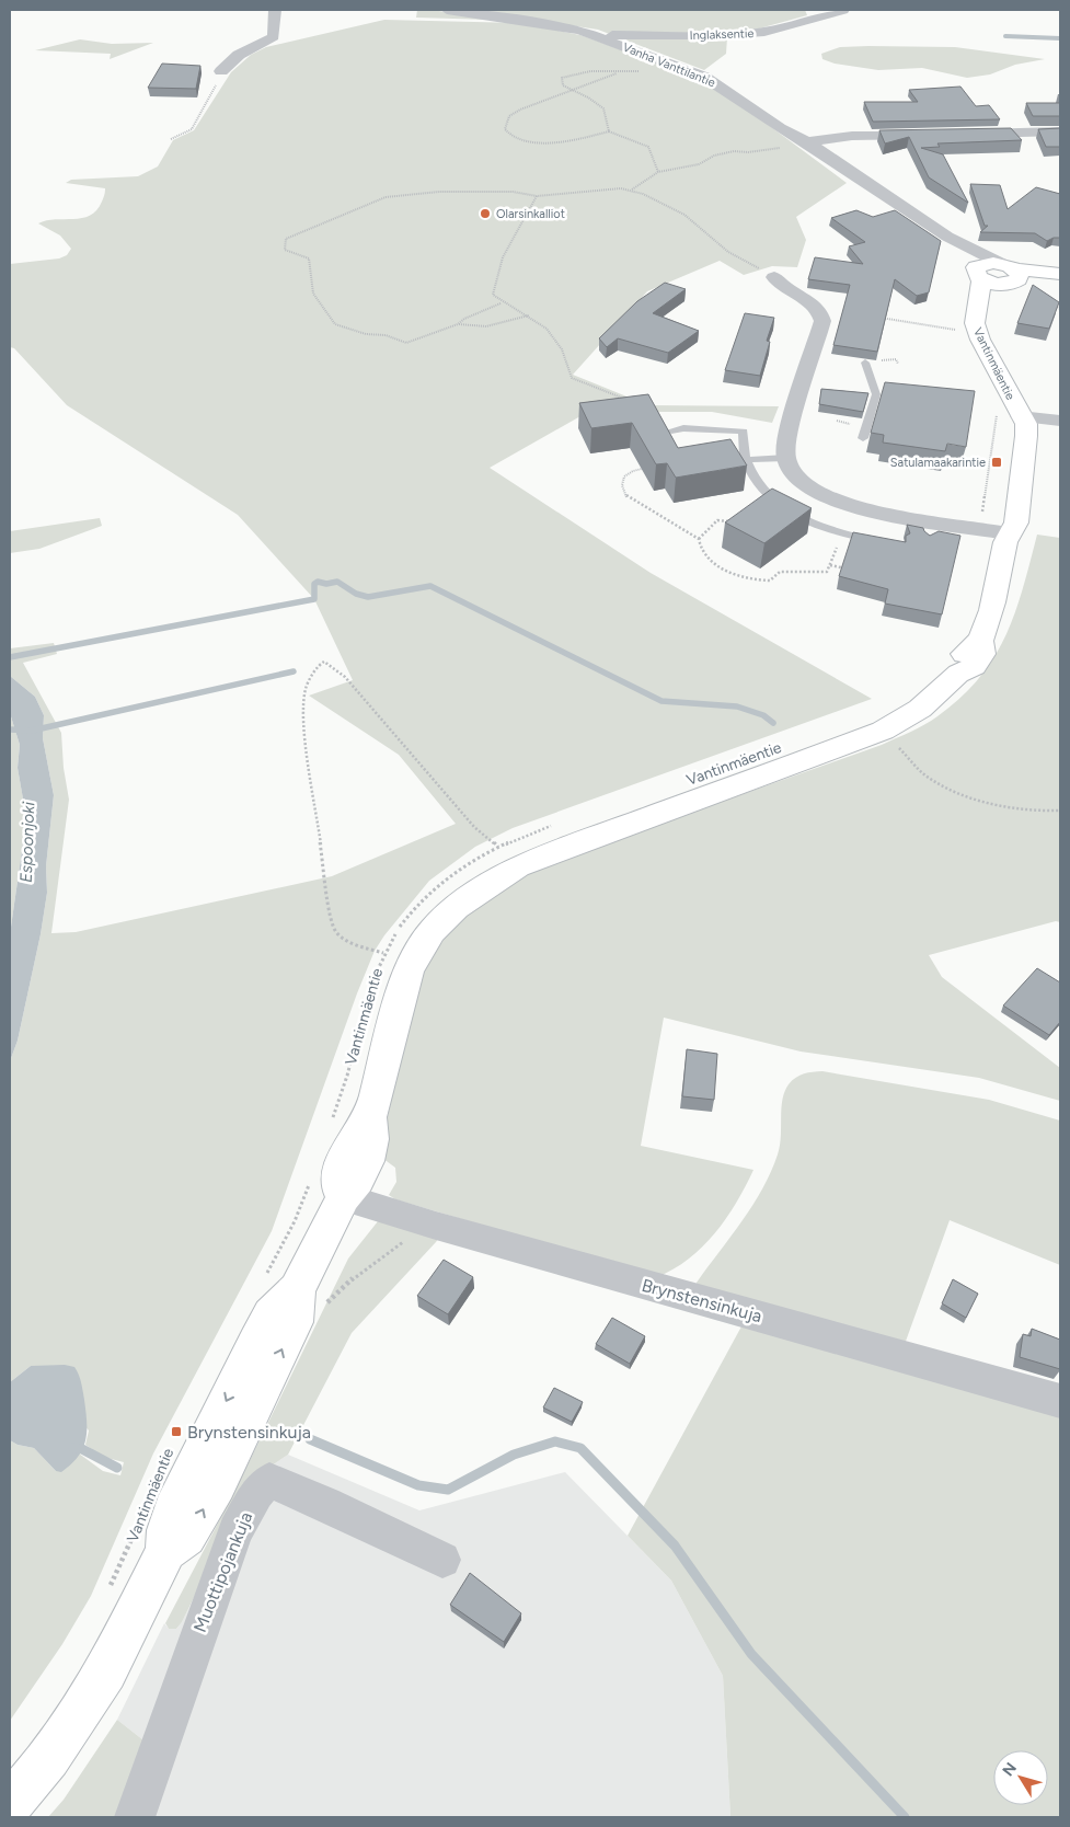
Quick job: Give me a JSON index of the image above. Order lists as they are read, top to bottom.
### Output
{
  "streets": {
    "street": [
      "Inglaksentie",
      "Vanha Vanttilantie",
      "Vantinmäentie",
      "Brynstensinkuja",
      "Muottipojankuja"
    ]
  },
  "crossings": [
    ["Inglaksentie", "Vanha Vanttilantie"],
    ["Vanha Vanttilantie", "Vantinmäentie"],
    ["Vantinmäentie", "Brynstensinkuja"]
  ],
  "water": ["Espoonjoki"],
  "places": {
    "other": ["Olarsinkalliot"],
    "transit": ["Satulamaakarintie", "Brynstensinkuja"]
  },
  "north": "top left"
}
